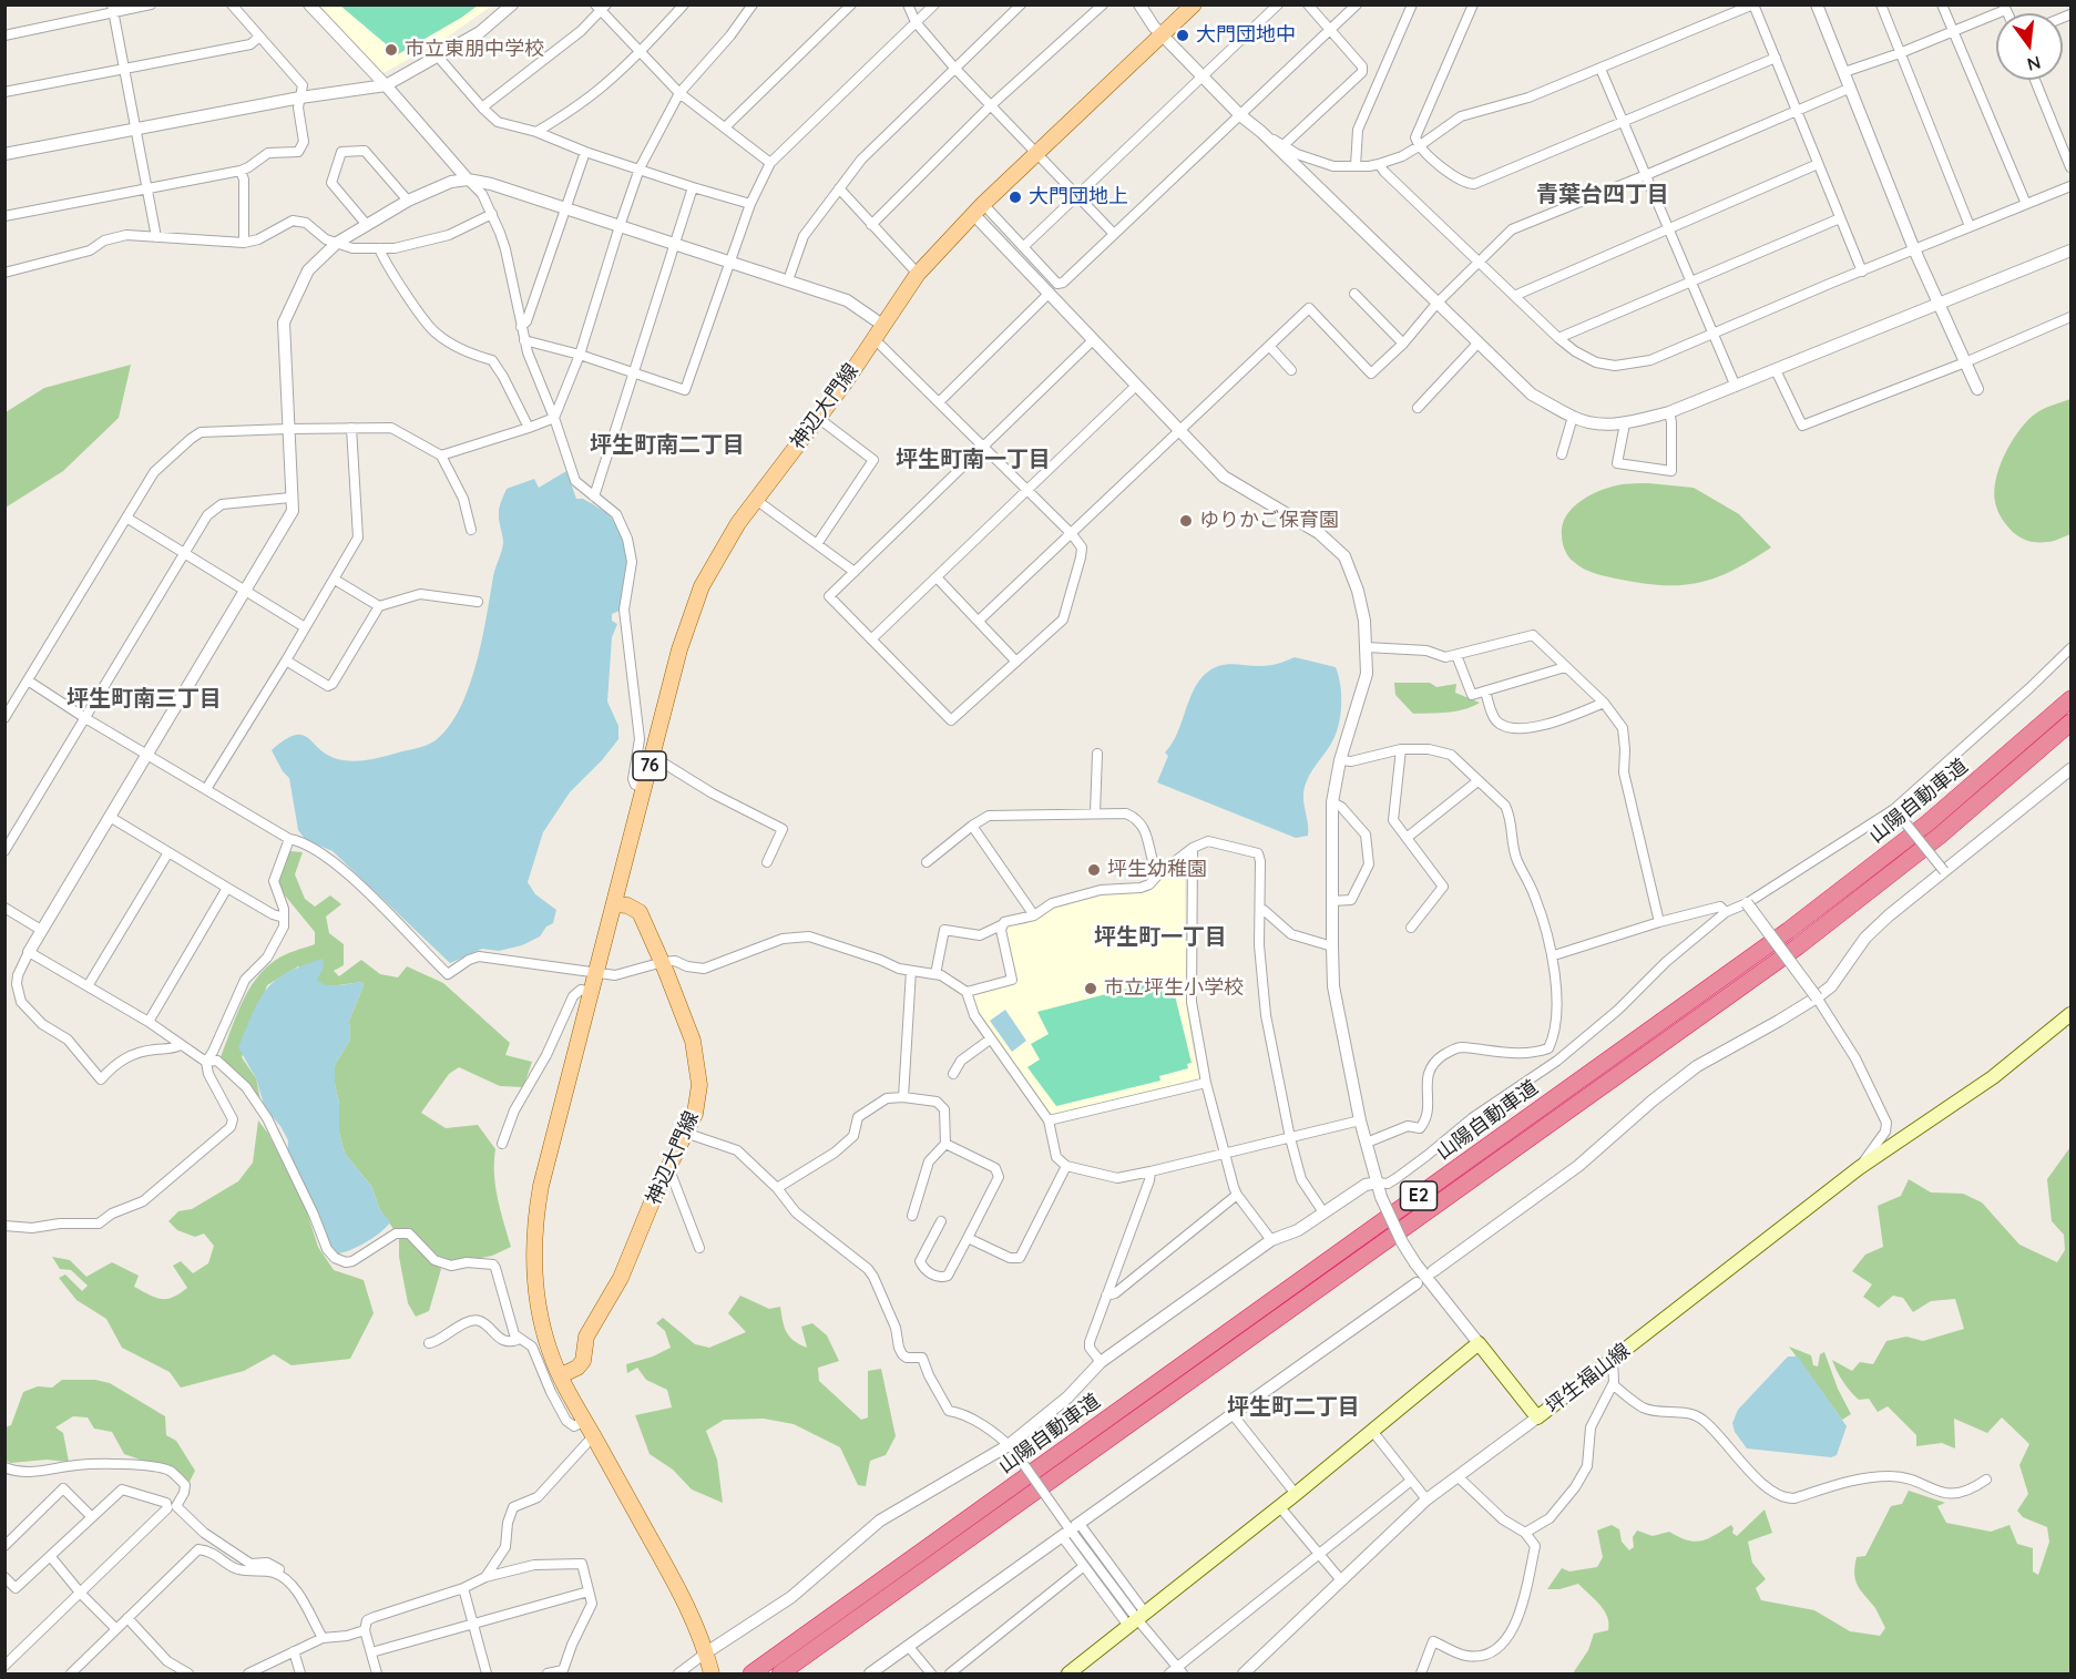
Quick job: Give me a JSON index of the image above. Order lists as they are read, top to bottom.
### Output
{
  "streets": {
    "highway": ["山陽自動車道", "E2"],
    "main road": ["神辺大門線", "76", "坪生福山線"]
  },
  "districts": [
    "青葉台四丁目",
    "坪生町南二丁目",
    "坪生町南一丁目",
    "坪生町南三丁目",
    "坪生町一丁目",
    "坪生町二丁目"
  ],
  "places": [
    "大門団地中",
    "市立東朋中学校",
    "大門団地上",
    "ゆりかご保育園",
    "坪生幼稚園",
    "市立坪生小学校"
  ],
  "north": "bottom"
}
